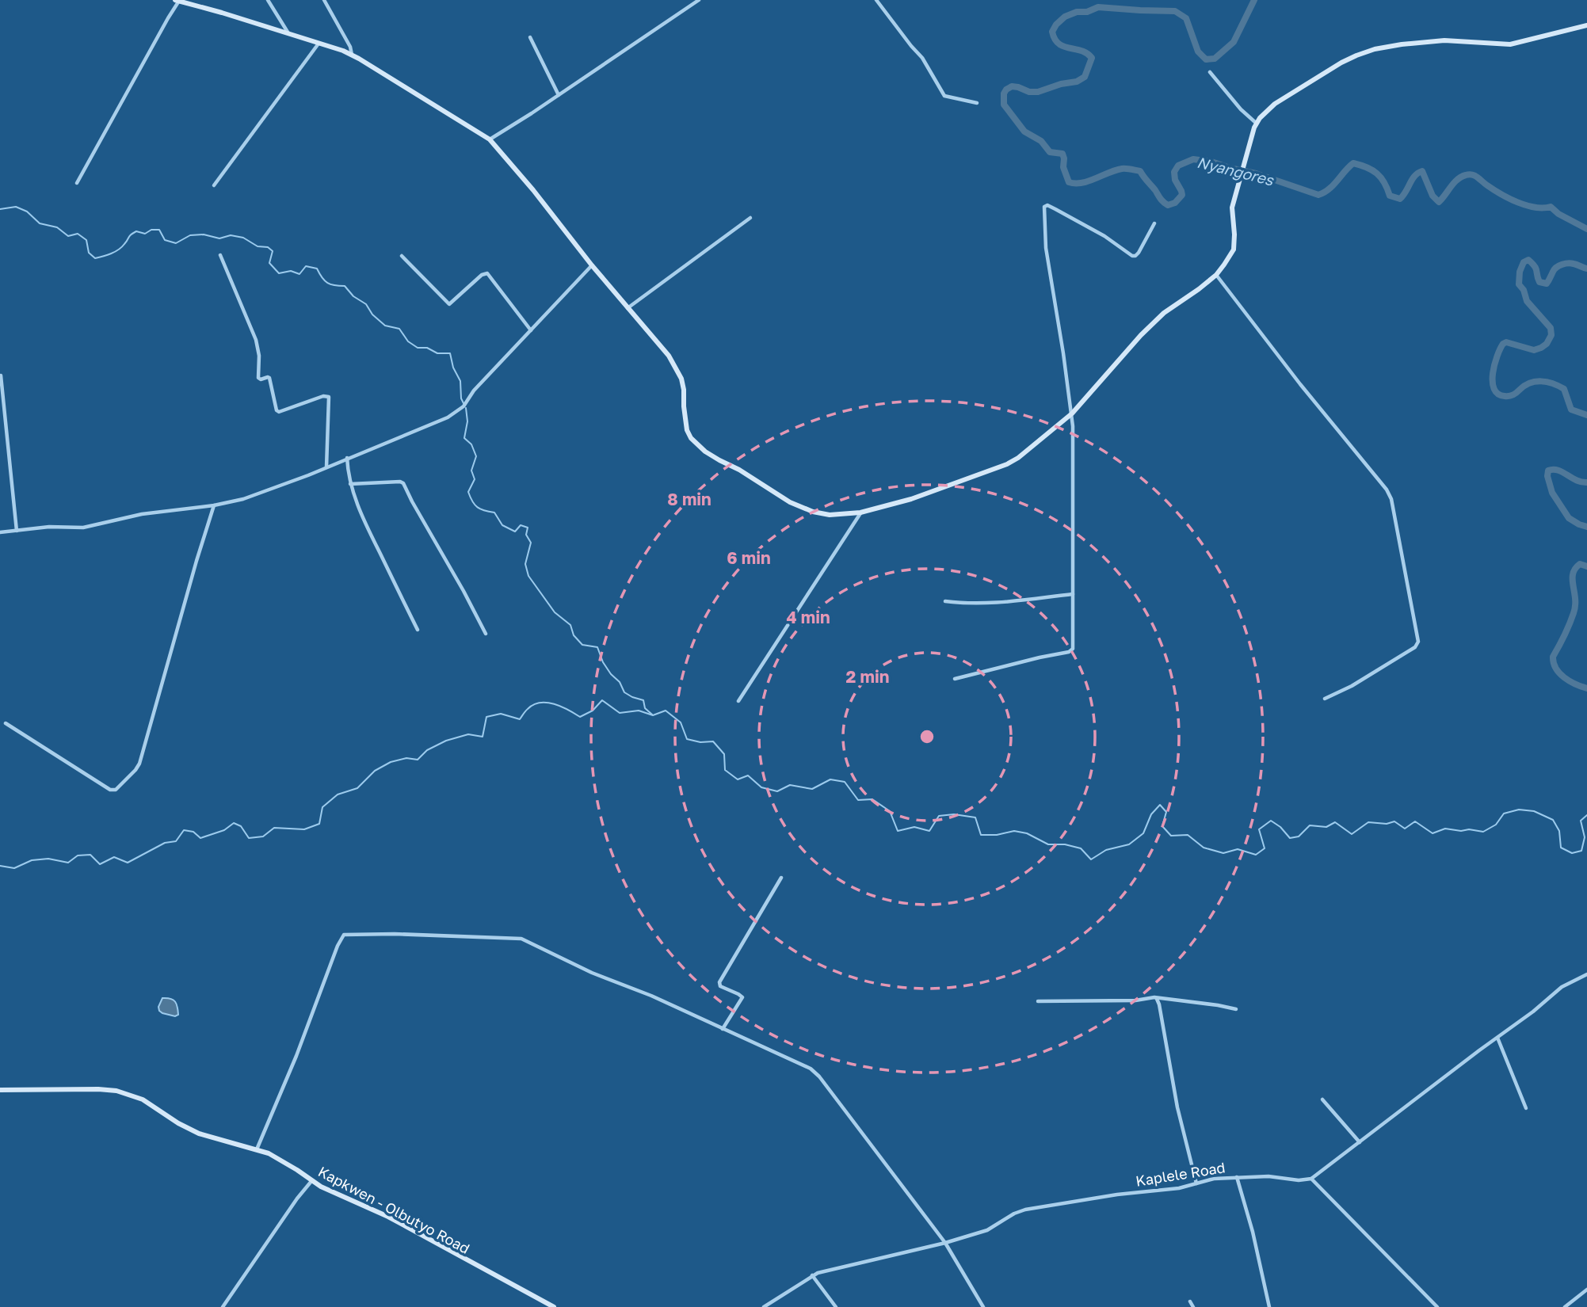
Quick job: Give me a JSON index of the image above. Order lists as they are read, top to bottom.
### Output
{
  "streets": {
    "street": ["Kaplele Road", "Kapkwen - Olbutyo Road"]
  },
  "water": ["Nyangores"],
  "rings": [
    "8 min",
    "6 min",
    "4 min",
    "2 min"
  ]
}
